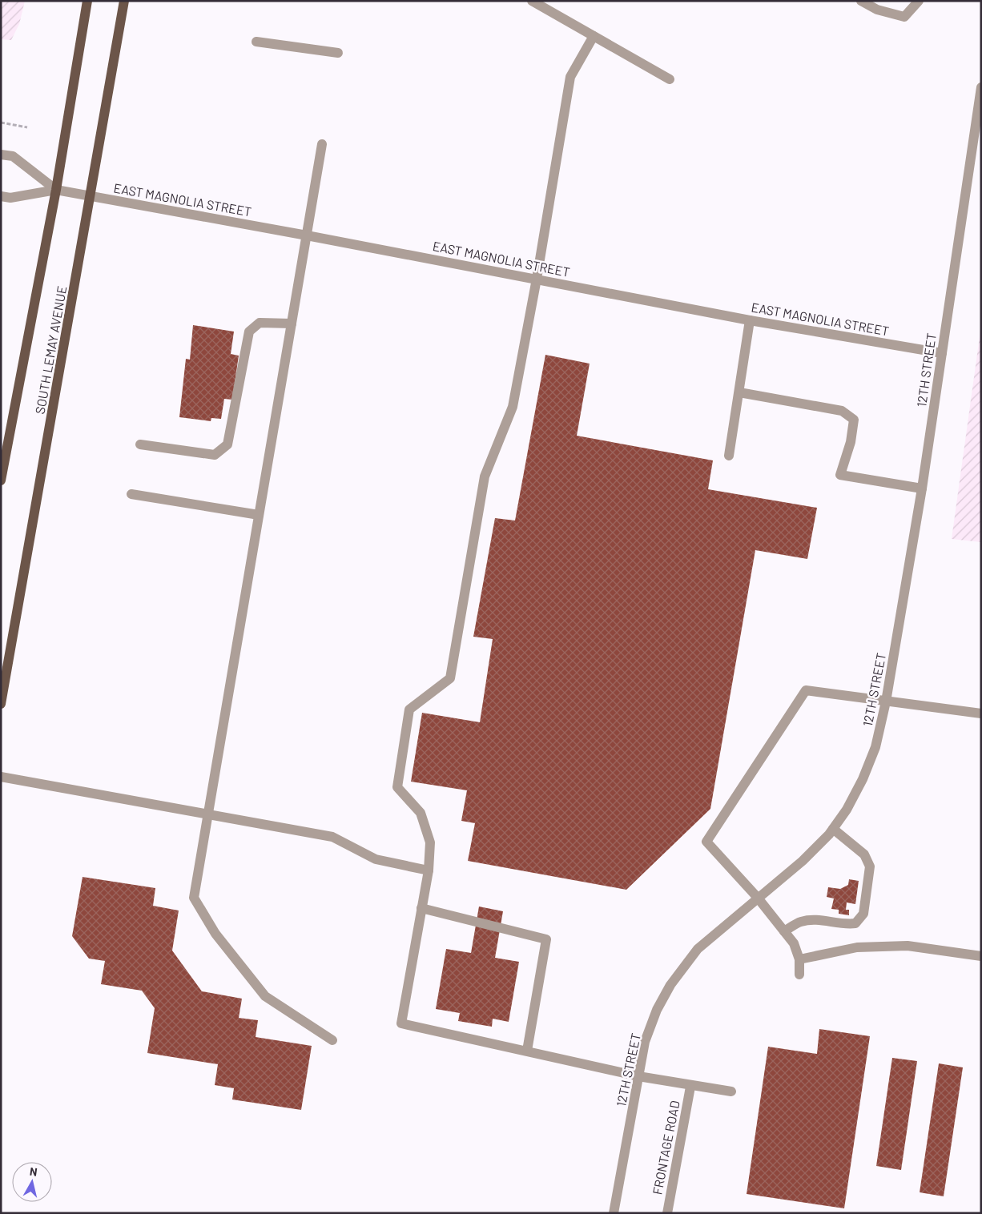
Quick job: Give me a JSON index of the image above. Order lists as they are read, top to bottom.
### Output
{
  "streets": {
    "main road": ["SOUTH LEMAY AVENUE"],
    "street": ["EAST MAGNOLIA STREET", "12TH STREET", "FRONTAGE ROAD"]
  },
  "crossings": [
    ["EAST MAGNOLIA STREET", "SOUTH LEMAY AVENUE"],
    ["EAST MAGNOLIA STREET", "12TH STREET"]
  ],
  "north": "top"
}
